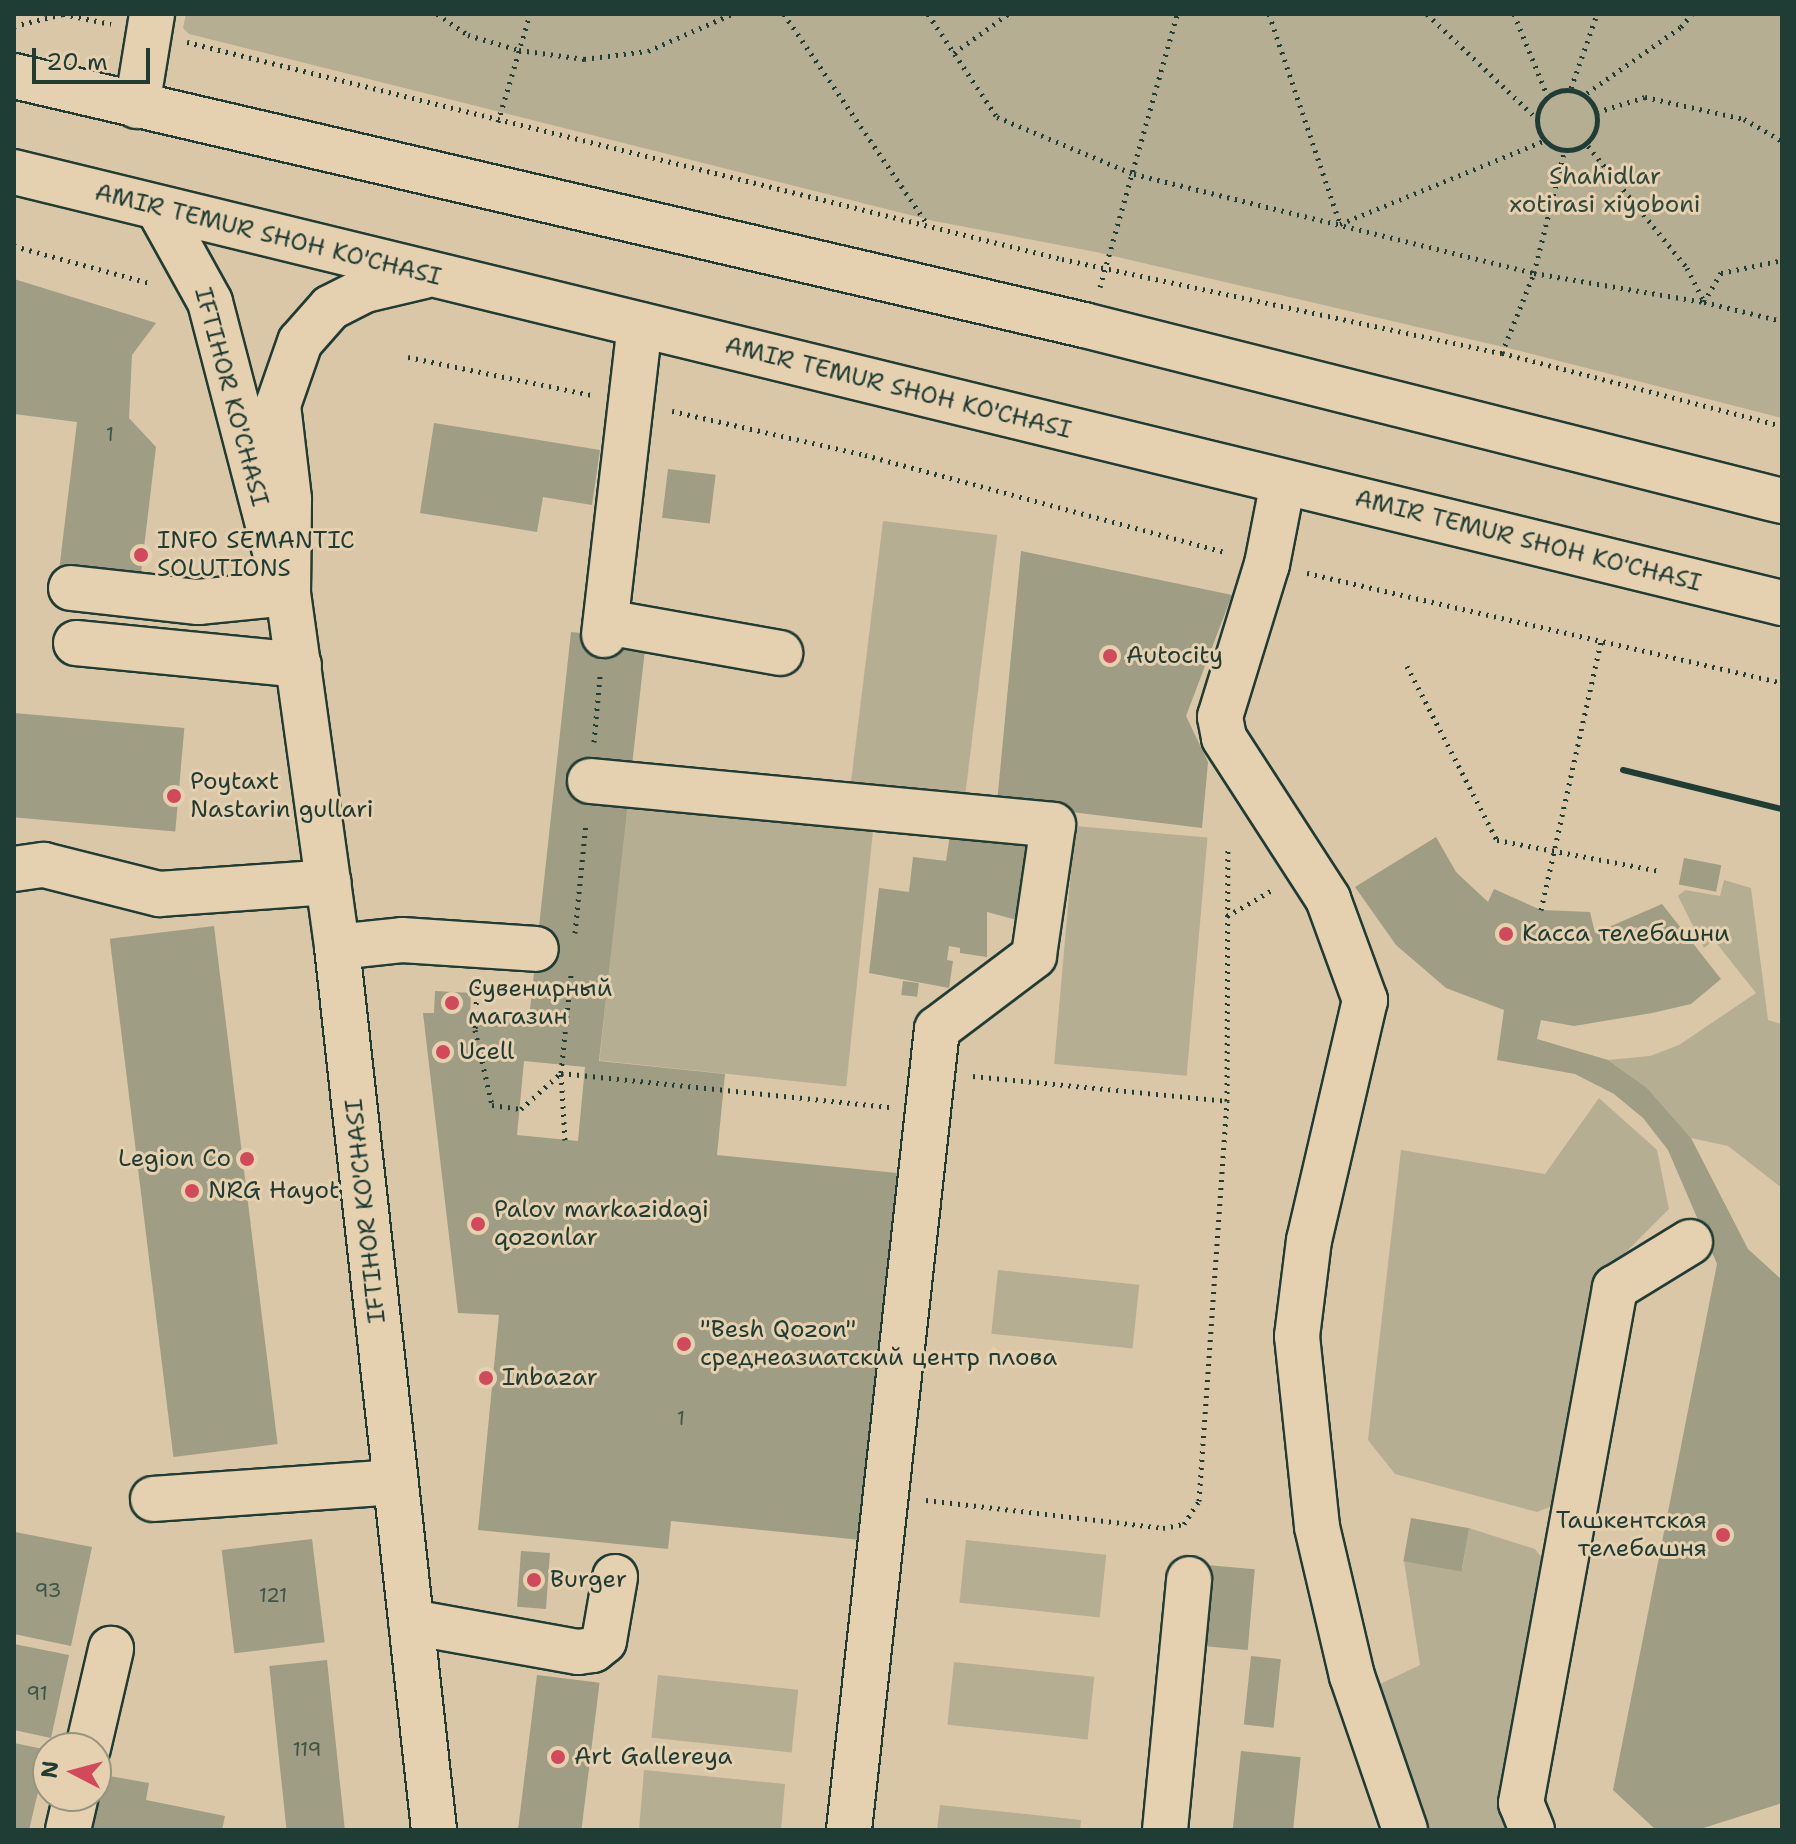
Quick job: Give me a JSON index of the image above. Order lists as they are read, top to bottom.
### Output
{
  "streets": {
    "main road": ["AMIR TEMUR SHOH KO'CHASI", "IFTIHOR KO'CHASI"]
  },
  "crossings": [
    ["AMIR TEMUR SHOH KO'CHASI", "IFTIHOR KO'CHASI"]
  ],
  "parks": ["Shahidlar xotirasi xiyoboni"],
  "places": [
    "INFO SEMANTIC SOLUTIONS",
    "Autocity",
    "Poytaxt Nastarin gullari",
    "Касса телебашни",
    "Сувенирный магазин",
    "Ucell",
    "Legion Co",
    "NRG Hayot",
    "Palov markazidagi qozonlar",
    "\"Besh Qozon\" среднеазиатский центр плова",
    "Inbazar",
    "Ташкентская телебашня",
    "Burger",
    "Art Gallereya"
  ],
  "house_numbers": [
    "1",
    "1",
    "93",
    "121",
    "91",
    "119"
  ],
  "scale_bar": "20 m",
  "north": "left"
}
